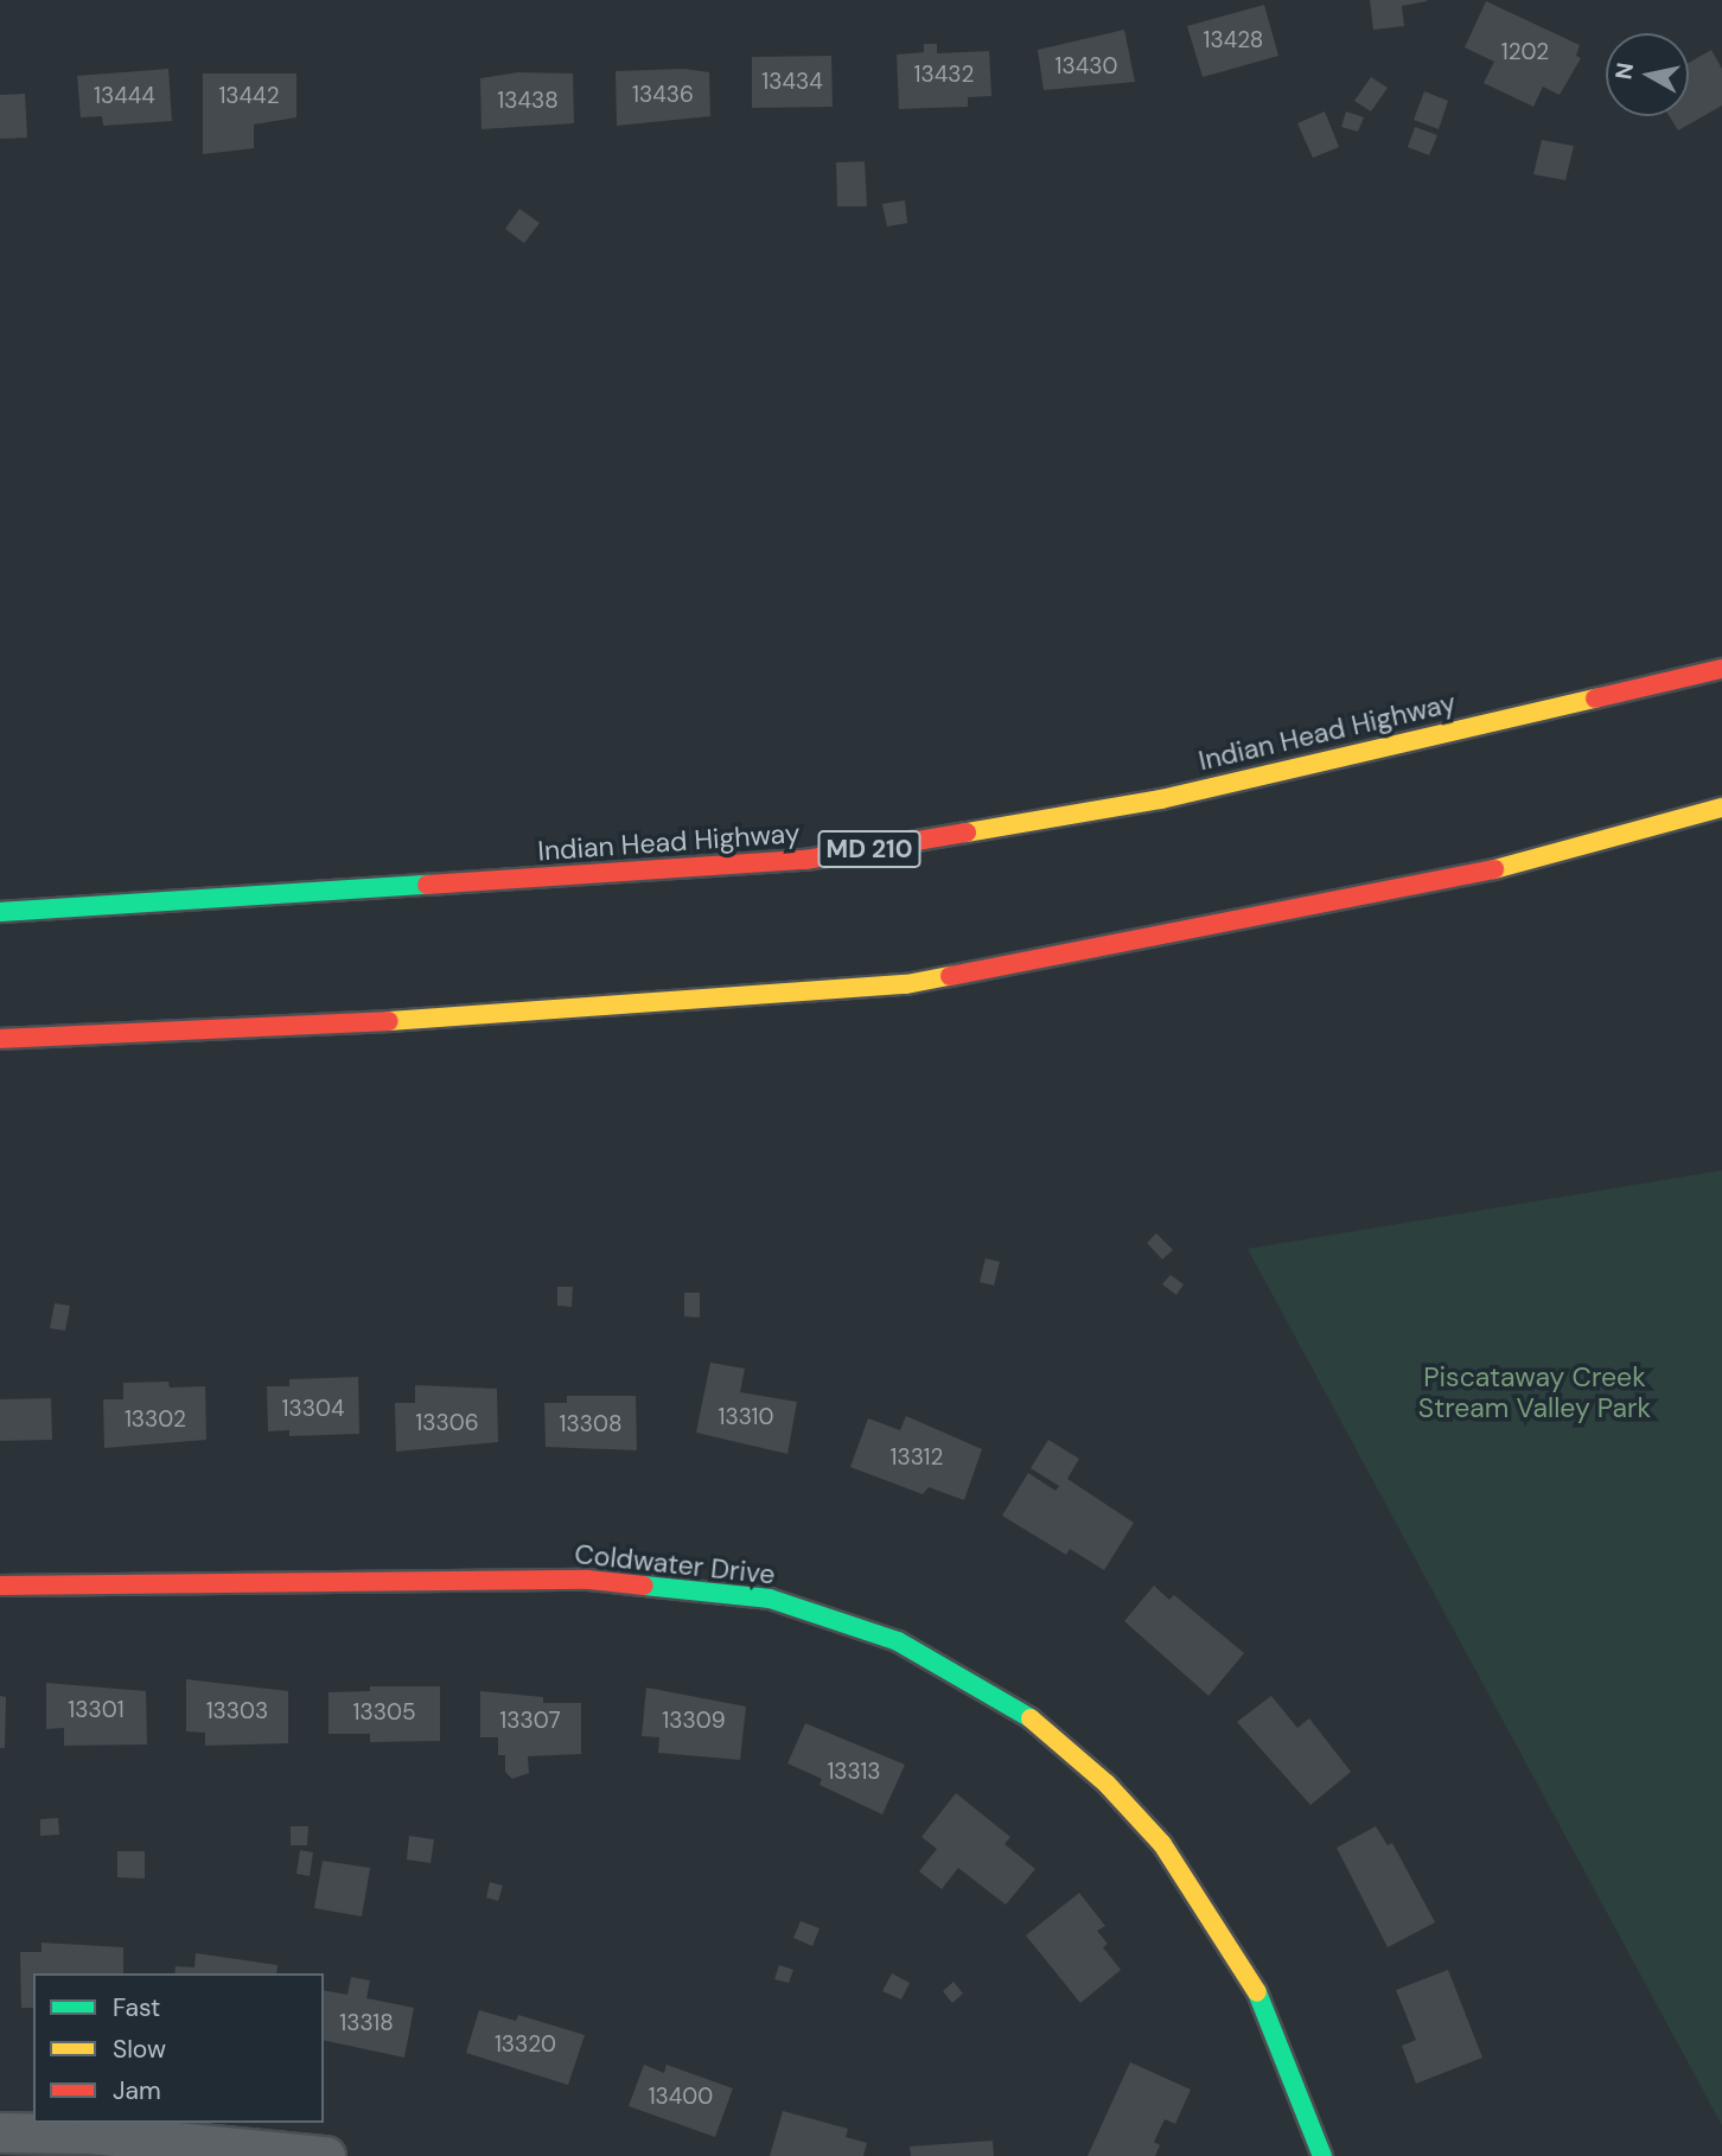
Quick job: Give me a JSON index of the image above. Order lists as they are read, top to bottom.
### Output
{
  "streets": {
    "main road": ["Indian Head Highway", "MD 210", "Coldwater Drive"]
  },
  "parks": ["Piscataway Creek Stream Valley Park"],
  "house_numbers": [
    "13428",
    "1202",
    "13430",
    "13432",
    "13434",
    "13436",
    "13444",
    "13442",
    "13438",
    "13304",
    "13310",
    "13302",
    "13306",
    "13308",
    "13312",
    "13301",
    "13303",
    "13305",
    "13307",
    "13309",
    "13313",
    "13318",
    "13320",
    "13400"
  ],
  "legend": ["Fast", "Slow", "Jam"],
  "north": "left"
}
